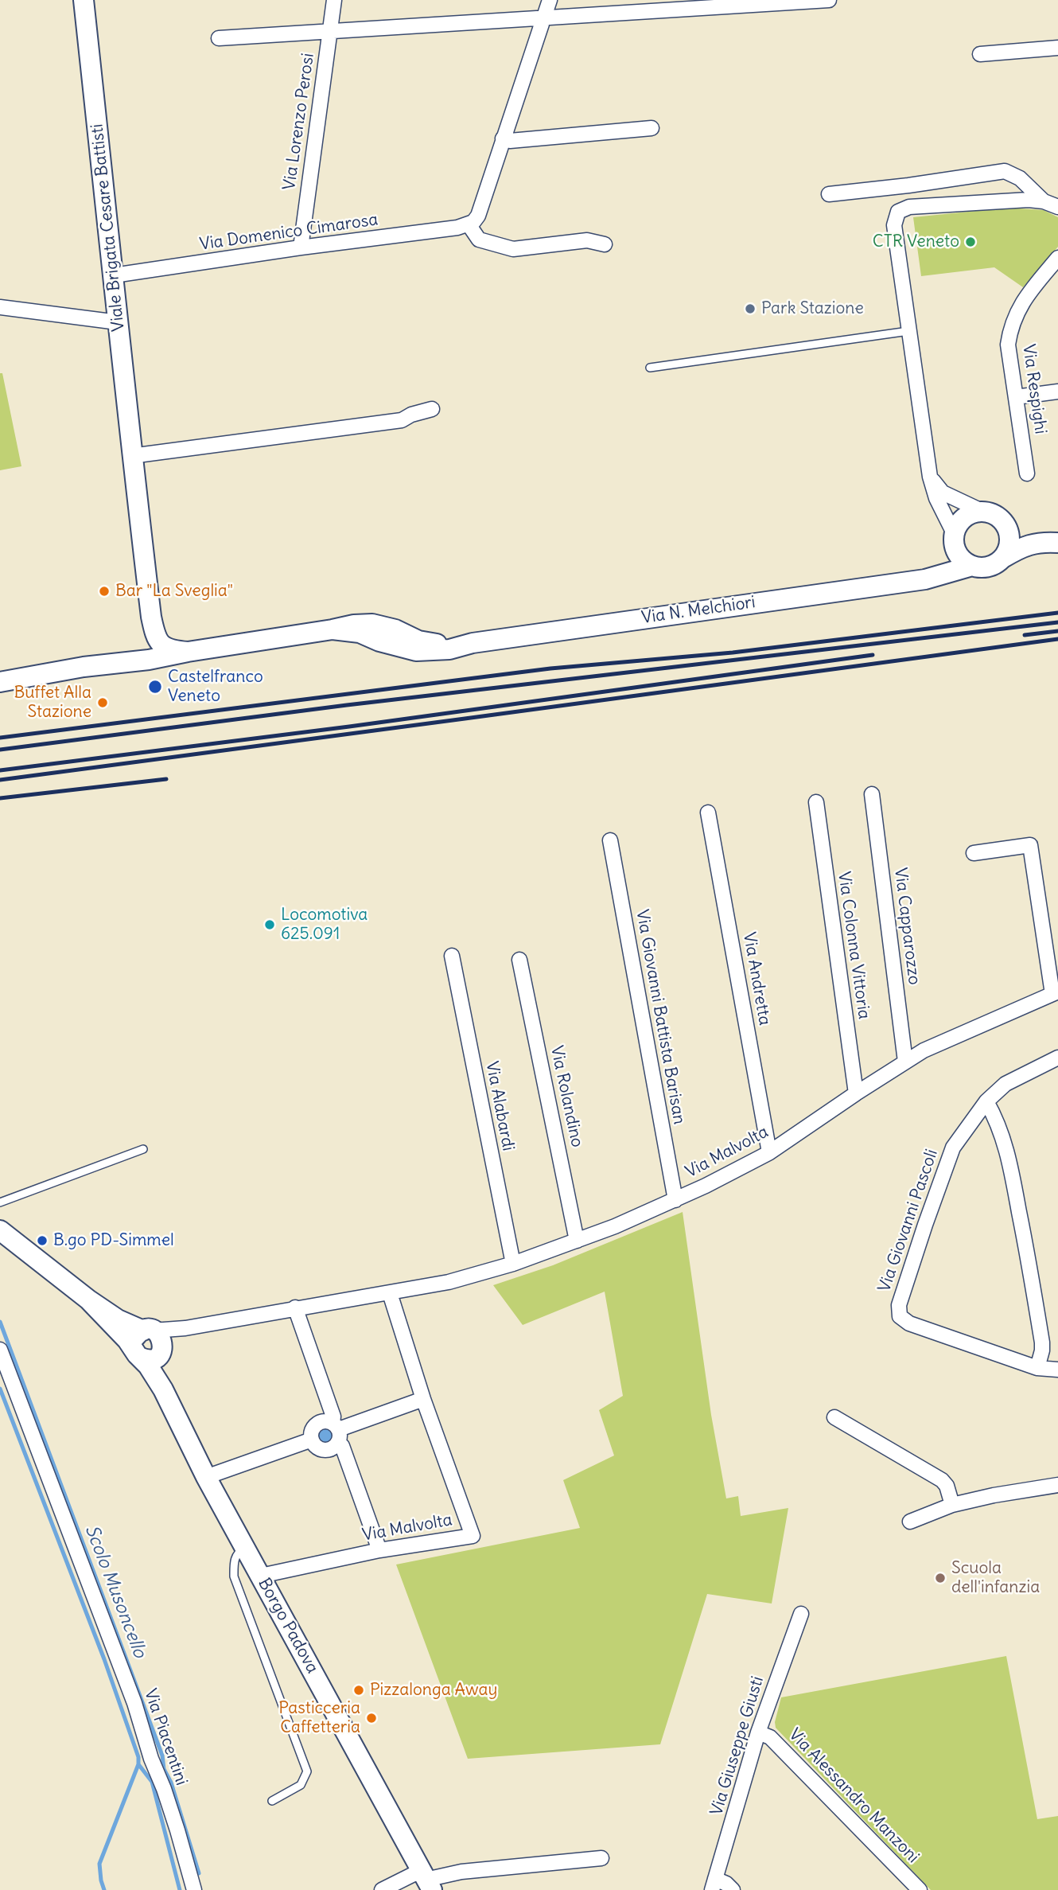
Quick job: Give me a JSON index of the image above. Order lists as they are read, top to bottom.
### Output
{
  "streets": {
    "street": [
      "Via Lorenzo Perosi",
      "Viale Brigata Cesare Battisti",
      "Via Domenico Cimarosa",
      "Via Respighi",
      "Via N. Melchiori",
      "Via Capparozzo",
      "Via Colonna Vittoria",
      "Via Andretta",
      "Via Giovanni Battista Barisan",
      "Via Rolandino",
      "Via Alabardi",
      "Via Malvolta",
      "Via Giovanni Pascoli",
      "Borgo Padova",
      "Via Piacentini",
      "Via Giuseppe Giusti",
      "Via Alessandro Manzoni"
    ]
  },
  "crossings": [
    ["Via Lorenzo Perosi", "Via Domenico Cimarosa"],
    ["Viale Brigata Cesare Battisti", "Via Domenico Cimarosa"],
    ["Viale Brigata Cesare Battisti", "Via N. Melchiori"],
    ["Via Capparozzo", "Via Malvolta"],
    ["Via Colonna Vittoria", "Via Malvolta"],
    ["Via Andretta", "Via Malvolta"],
    ["Via Giovanni Battista Barisan", "Via Malvolta"],
    ["Via Rolandino", "Via Malvolta"],
    ["Via Alabardi", "Via Malvolta"],
    ["Via Malvolta", "Borgo Padova"],
    ["Via Giuseppe Giusti", "Via Alessandro Manzoni"]
  ],
  "water": ["Scolo Musoncello"],
  "places": [
    "CTR Veneto",
    "Park Stazione",
    "Bar \"La Sveglia\"",
    "Castelfranco Veneto",
    "Buffet Alla Stazione",
    "Locomotiva 625.091",
    "B.go PD-Simmel",
    "Scuola dell'infanzia",
    "Pizzalonga Away",
    "Pasticceria Caffetteria"
  ]
}
